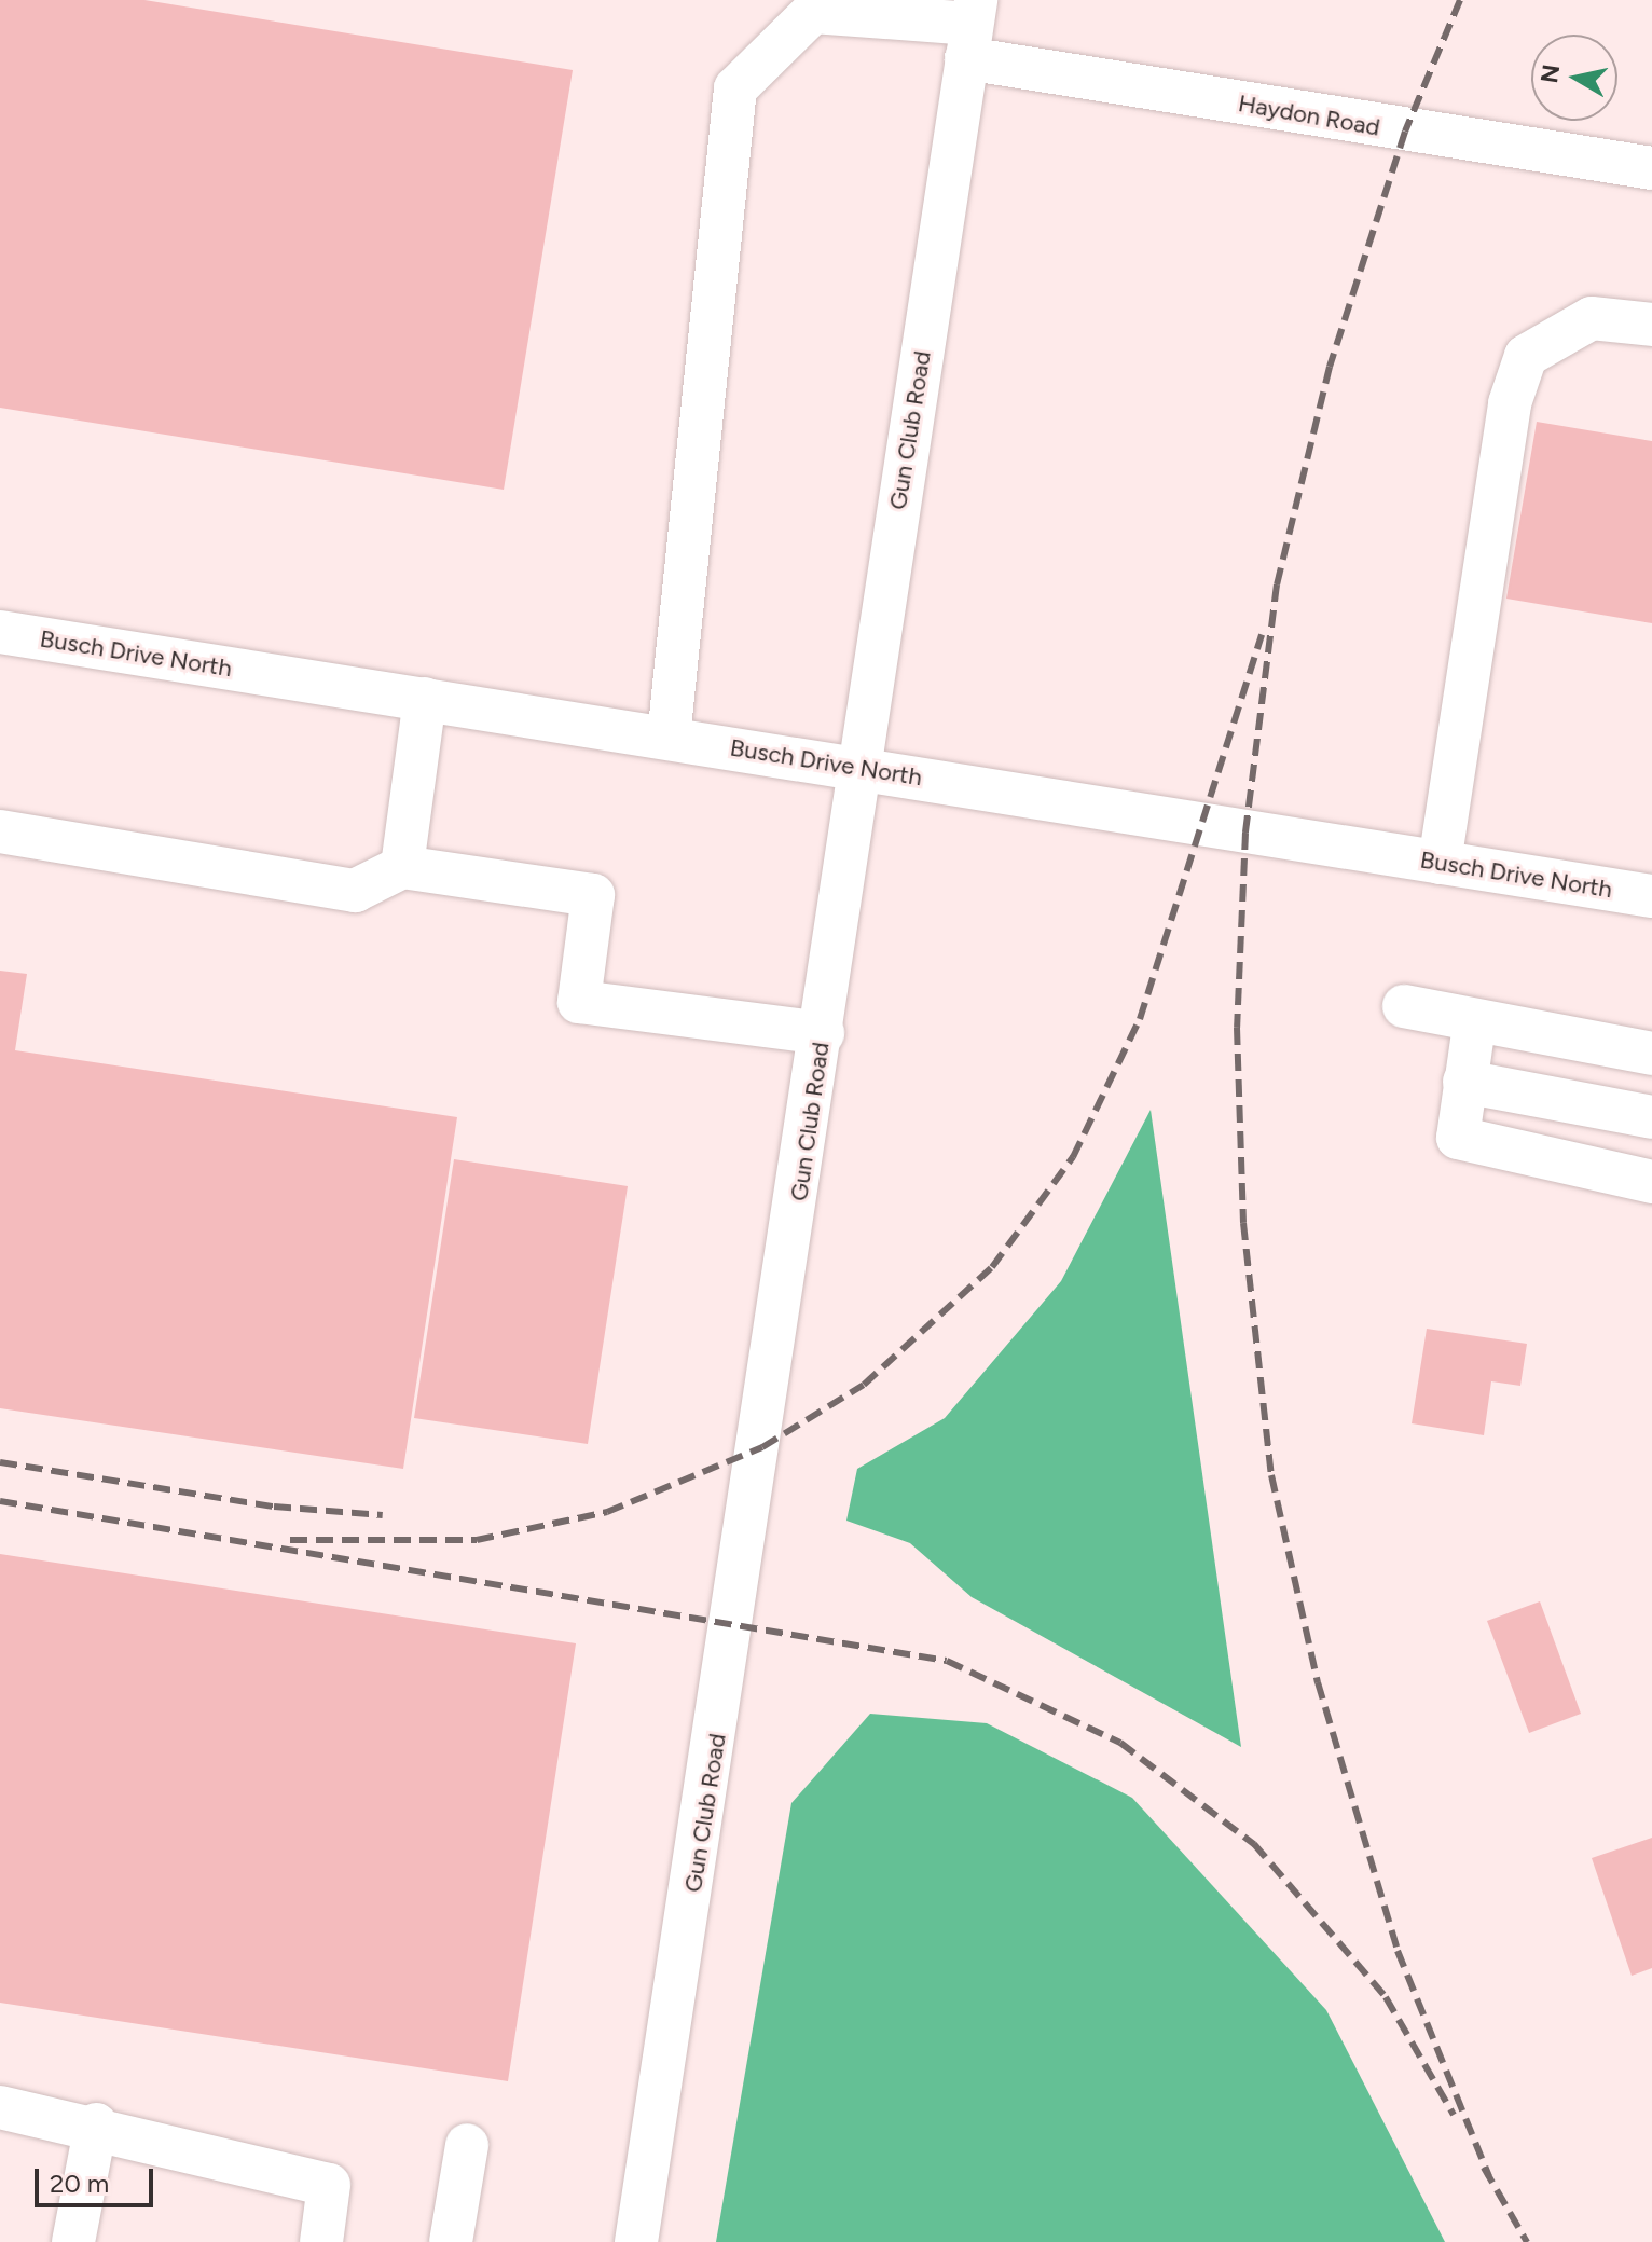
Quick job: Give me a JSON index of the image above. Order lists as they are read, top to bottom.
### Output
{
  "streets": {
    "street": ["Haydon Road", "Gun Club Road", "Busch Drive North"]
  },
  "crossings": [
    ["Haydon Road", "Gun Club Road"],
    ["Haydon Road", "Busch Drive North"],
    ["Gun Club Road", "Busch Drive North"]
  ],
  "scale_bar": "20 m",
  "north": "left"
}
